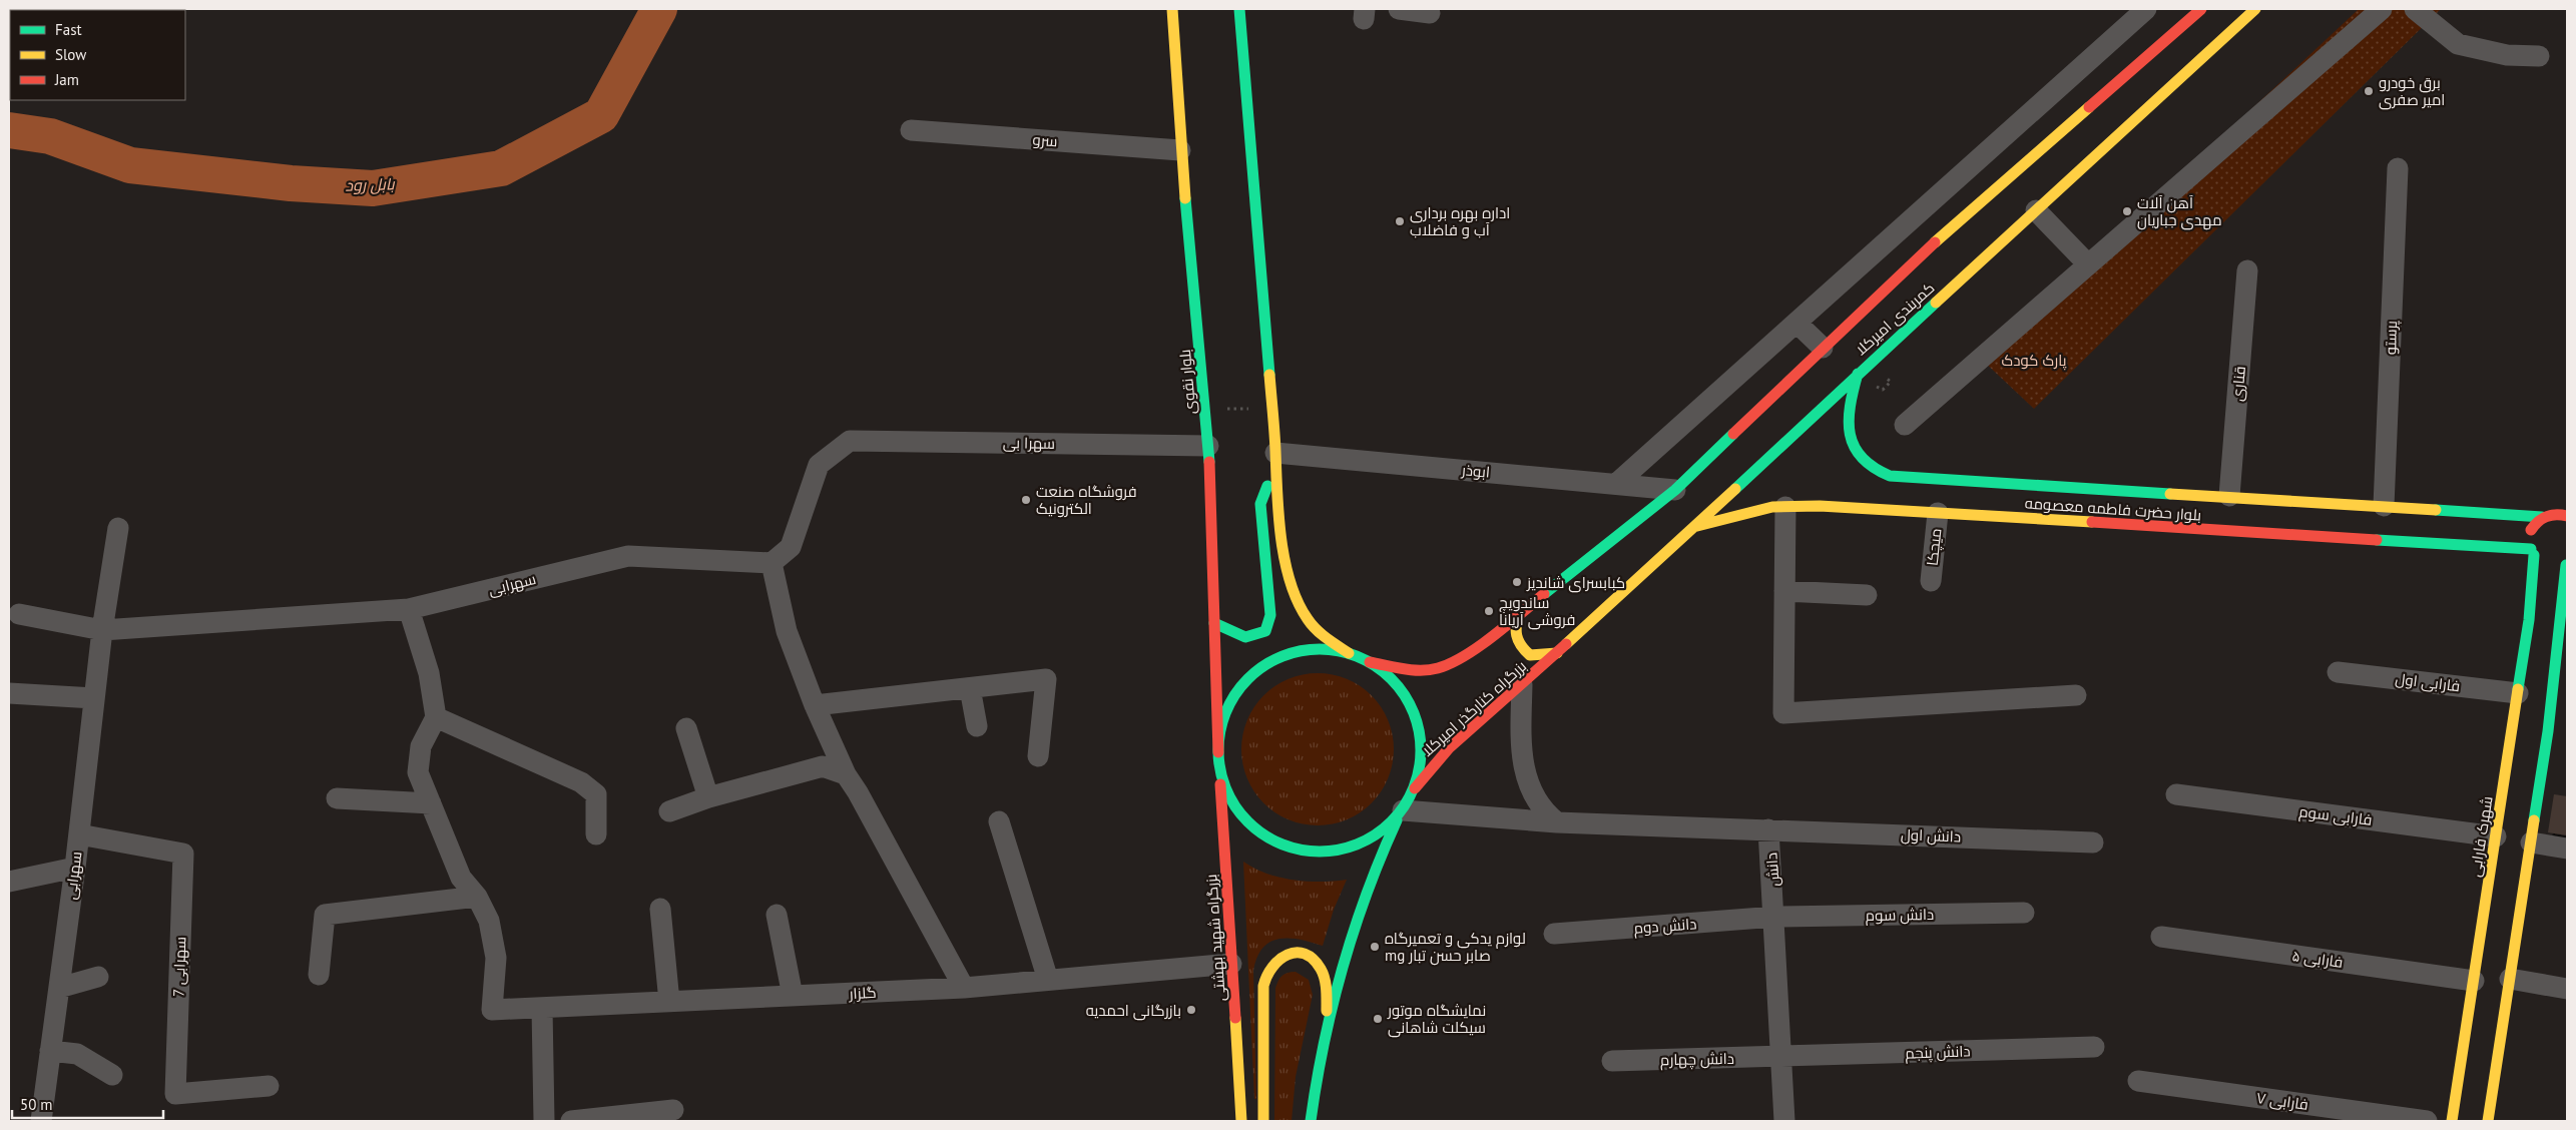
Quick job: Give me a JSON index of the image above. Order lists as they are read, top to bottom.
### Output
{
  "streets": {
    "main road": [
      "کمربندی امیرکلا",
      "بلوار نقوی",
      "بلوار حضرت فاطمه معصومه",
      "بزرگراه کنارگذر امیرکلا",
      "شهرک فارابی",
      "بزرگراه شهید بهشتی"
    ],
    "street": [
      "سرو",
      "پرستو",
      "قناری",
      "سهرا بی",
      "ابوذر",
      "میچکا",
      "سهرابی",
      "فارابی اول",
      "فارابی سوم",
      "دانش اول",
      "دانش",
      "دانش سوم",
      "دانش دوم",
      "فارابی ۵",
      "سهرابی 7",
      "گلزار",
      "دانش پنجم",
      "دانش چهارم",
      "فارابی ۷"
    ]
  },
  "crossings": [
    ["سرو", "بلوار نقوی"],
    ["کمربندی امیرکلا", "ابوذر"],
    ["کمربندی امیرکلا", "بلوار حضرت فاطمه معصومه"],
    ["کمربندی امیرکلا", "بزرگراه کنارگذر امیرکلا"],
    ["پرستو", "بلوار حضرت فاطمه معصومه"],
    ["بلوار نقوی", "سهرا بی"],
    ["بلوار نقوی", "بزرگراه شهید بهشتی"],
    ["قناری", "بلوار حضرت فاطمه معصومه"],
    ["سهرا بی", "سهرابی"],
    ["بلوار حضرت فاطمه معصومه", "میچکا"],
    ["بلوار حضرت فاطمه معصومه", "شهرک فارابی"],
    ["سهرابی", "سهرابی 7"],
    ["فارابی اول", "شهرک فارابی"],
    ["فارابی سوم", "شهرک فارابی"],
    ["دانش اول", "دانش"],
    ["شهرک فارابی", "فارابی ۵"],
    ["دانش", "دانش سوم"],
    ["دانش", "دانش دوم"],
    ["دانش", "دانش پنجم"],
    ["دانش", "دانش چهارم"],
    ["دانش سوم", "دانش دوم"],
    ["بزرگراه شهید بهشتی", "گلزار"],
    ["دانش پنجم", "دانش چهارم"]
  ],
  "water": ["بابل رود"],
  "parks": ["پارک کودک"],
  "places": [
    "برق خودرو امیر صفری",
    "آهن آلات مهدی جباریان",
    "اداره بهره برداری آب و فاضلاب",
    "فروشگاه صنعت الکترونیک",
    "کبابسرای شاندیز",
    "ساندویچ فروشی آریانا",
    "لوازم یدکی و تعمیرگاه mg صابر حسن تبار",
    "بازرگانی احمدیه",
    "نمایشگاه موتور سیکلت شاهانی"
  ],
  "legend": ["Fast", "Slow", "Jam"],
  "scale_bar": "50 m"
}
